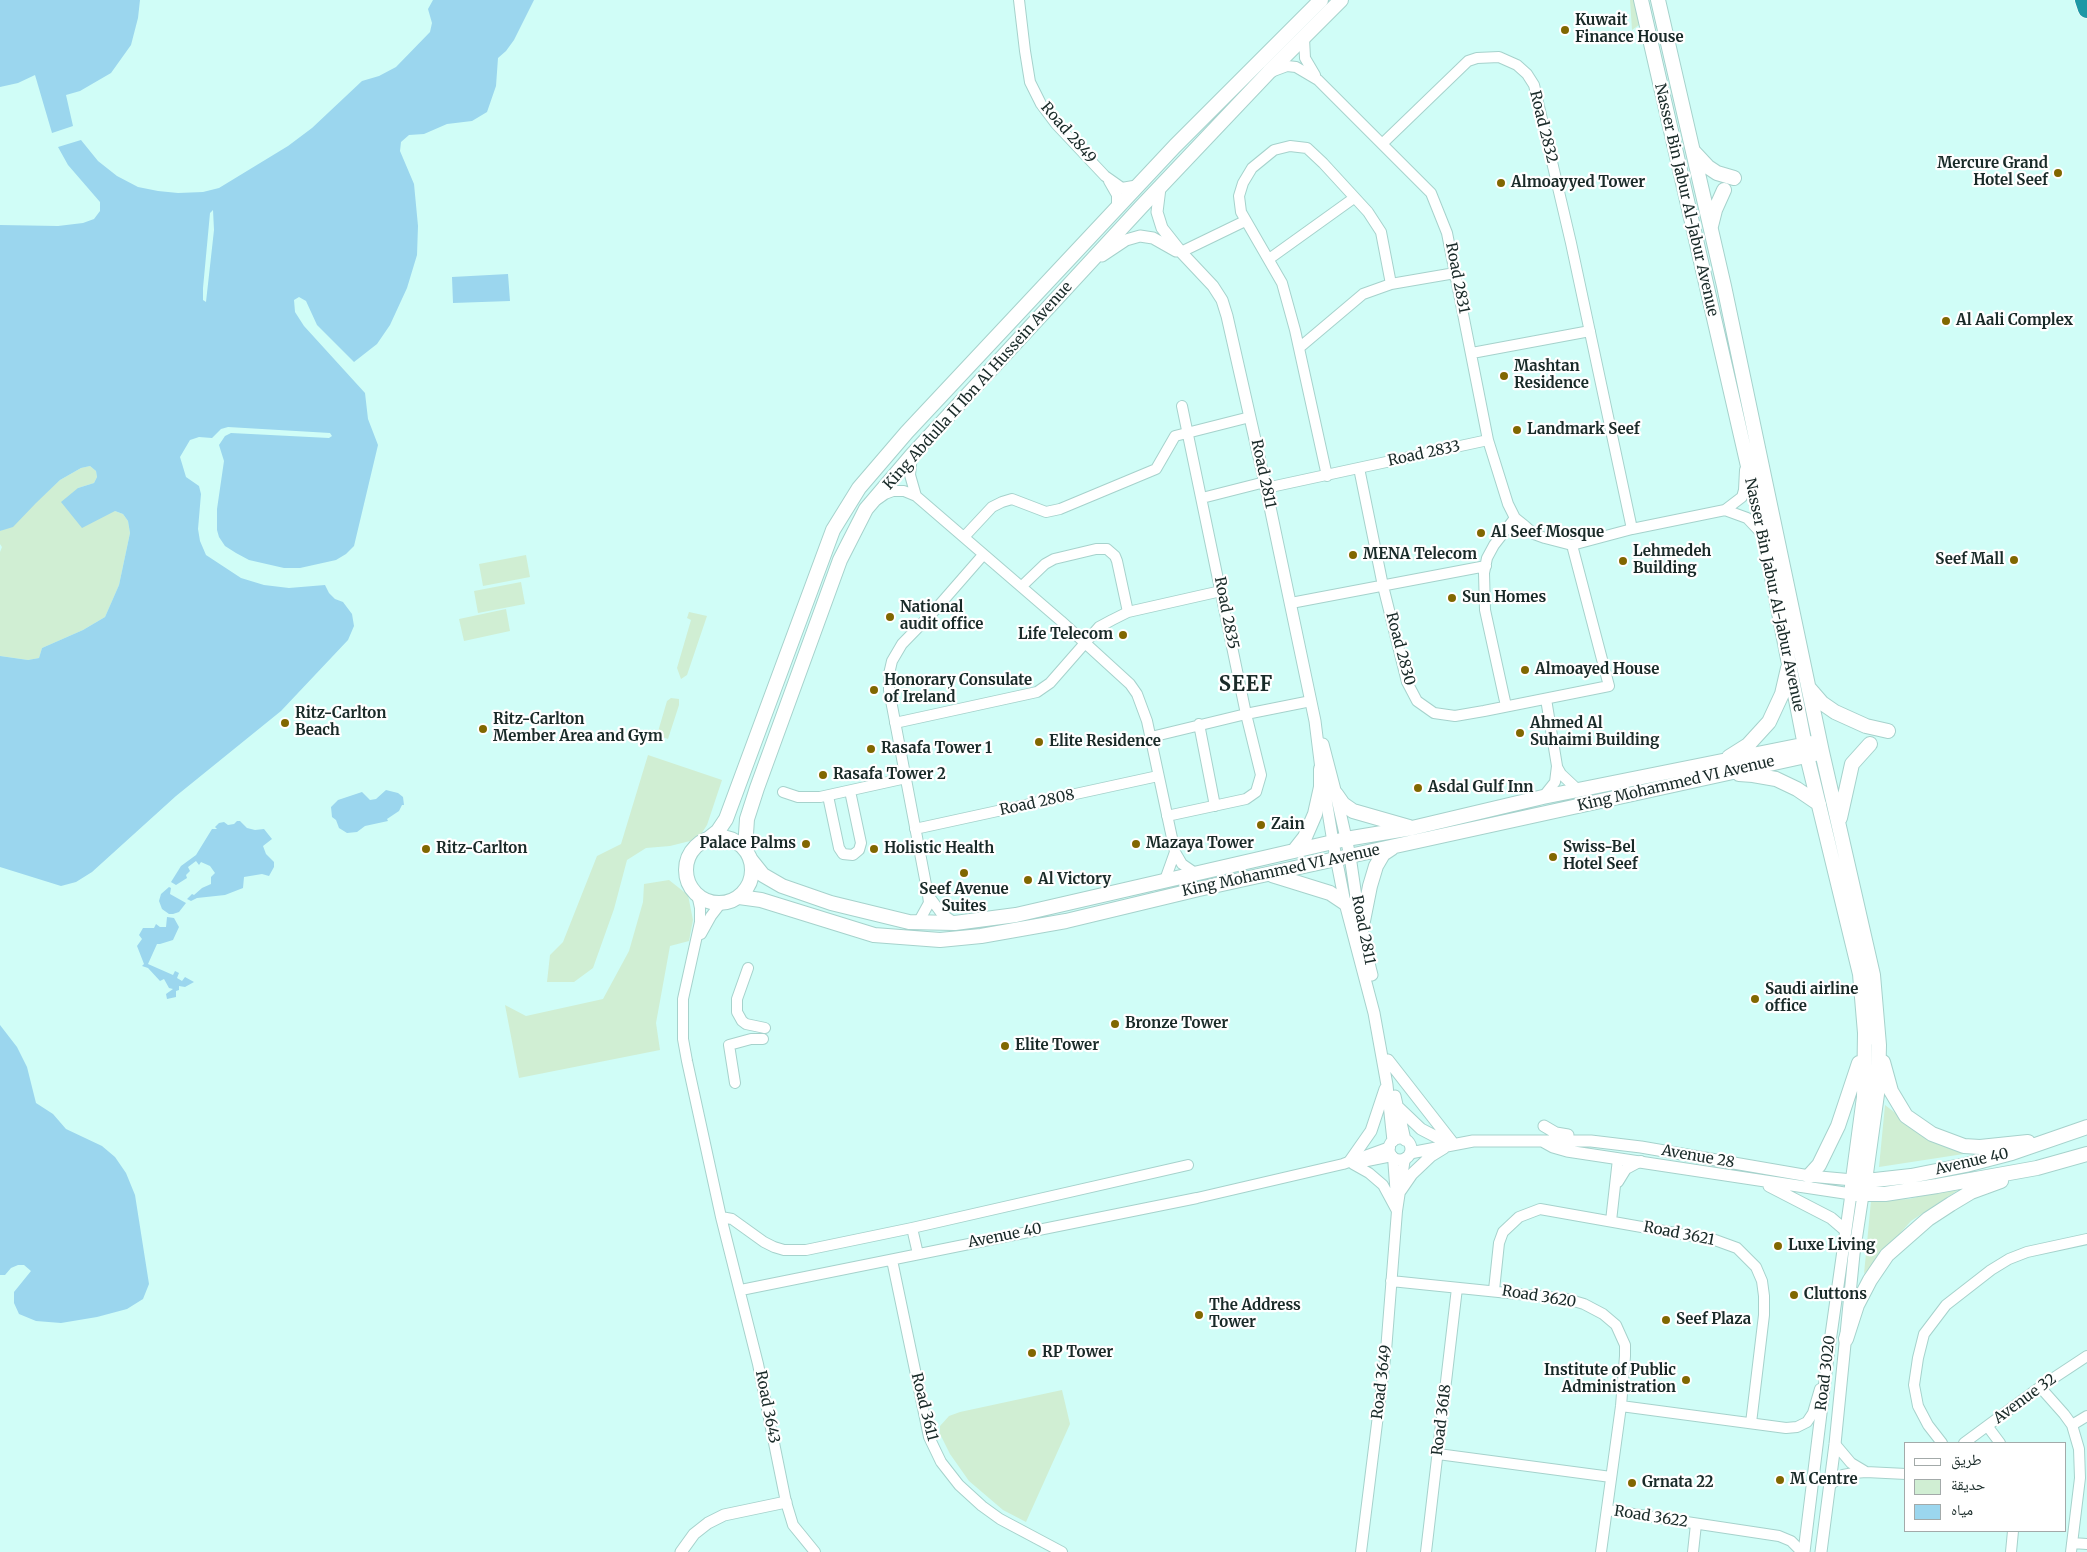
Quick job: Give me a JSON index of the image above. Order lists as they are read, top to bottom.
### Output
{
  "streets": {
    "main road": [
      "Nasser Bin Jabur Al-Jabur Avenue",
      "King Abdulla II Ibn Al Hussein Avenue",
      "King Mohammed VI Avenue",
      "Avenue 40"
    ],
    "street": [
      "Road 2832",
      "Road 2849",
      "Road 2831",
      "Road 2833",
      "Road 2811",
      "Road 2835",
      "Road 2830",
      "Road 2808",
      "Avenue 28",
      "Road 3621",
      "Road 3620",
      "Road 3020",
      "Road 3649",
      "Avenue 32",
      "Road 3643",
      "Road 3611",
      "Road 3618",
      "Road 3622"
    ]
  },
  "crossings": [
    ["Road 2832", "Road 2831"],
    ["Road 2849", "King Abdulla II Ibn Al Hussein Avenue"],
    ["Nasser Bin Jabur Al-Jabur Avenue", "King Mohammed VI Avenue"],
    ["Nasser Bin Jabur Al-Jabur Avenue", "Avenue 28"],
    ["Nasser Bin Jabur Al-Jabur Avenue", "Avenue 40"],
    ["Nasser Bin Jabur Al-Jabur Avenue", "Road 3020"],
    ["Road 2831", "King Abdulla II Ibn Al Hussein Avenue"],
    ["Road 2831", "Road 2833"],
    ["Road 2831", "Road 2830"],
    ["King Abdulla II Ibn Al Hussein Avenue", "Road 2811"],
    ["King Abdulla II Ibn Al Hussein Avenue", "King Mohammed VI Avenue"],
    ["Road 2833", "Road 2811"],
    ["Road 2833", "Road 2835"],
    ["Road 2811", "King Mohammed VI Avenue"],
    ["Road 2811", "Avenue 28"],
    ["Road 2811", "Avenue 40"],
    ["Road 2811", "Road 3649"],
    ["Avenue 28", "Avenue 40"],
    ["Avenue 28", "Road 3020"],
    ["Avenue 28", "Road 3649"],
    ["Avenue 40", "Road 3020"],
    ["Avenue 40", "Road 3649"],
    ["Avenue 40", "Road 3643"],
    ["Avenue 40", "Road 3611"],
    ["Road 3621", "Road 3620"],
    ["Road 3620", "Road 3649"],
    ["Road 3620", "Road 3618"],
    ["Road 3620", "Road 3622"],
    ["Road 3020", "Road 3622"]
  ],
  "districts": ["SEEF"],
  "places": [
    "Kuwait Finance House",
    "Mercure Grand Hotel Seef",
    "Almoayyed Tower",
    "Al Aali Complex",
    "Mashtan Residence",
    "Landmark Seef",
    "Al Seef Mosque",
    "MENA Telecom",
    "Seef Mall",
    "Lehmedeh Building",
    "Sun Homes",
    "National audit office",
    "Life Telecom",
    "Almoayed House",
    "Honorary Consulate of Ireland",
    "Ritz-Carlton Beach",
    "Ritz-Carlton Member Area and Gym",
    "Ahmed Al Suhaimi Building",
    "Elite Residence",
    "Rasafa Tower 1",
    "Rasafa Tower 2",
    "Asdal Gulf Inn",
    "Zain",
    "Palace Palms",
    "Mazaya Tower",
    "Ritz-Carlton",
    "Holistic Health",
    "Swiss-Bel Hotel Seef",
    "Seef Avenue Suites",
    "Al Victory",
    "Saudi airline office",
    "Bronze Tower",
    "Elite Tower",
    "Luxe Living",
    "Cluttons",
    "The Address Tower",
    "Seef Plaza",
    "RP Tower",
    "Institute of Public Administration",
    "M Centre",
    "Grnata 22"
  ],
  "legend": ["طريق", "حديقة", "مياه"]
}
